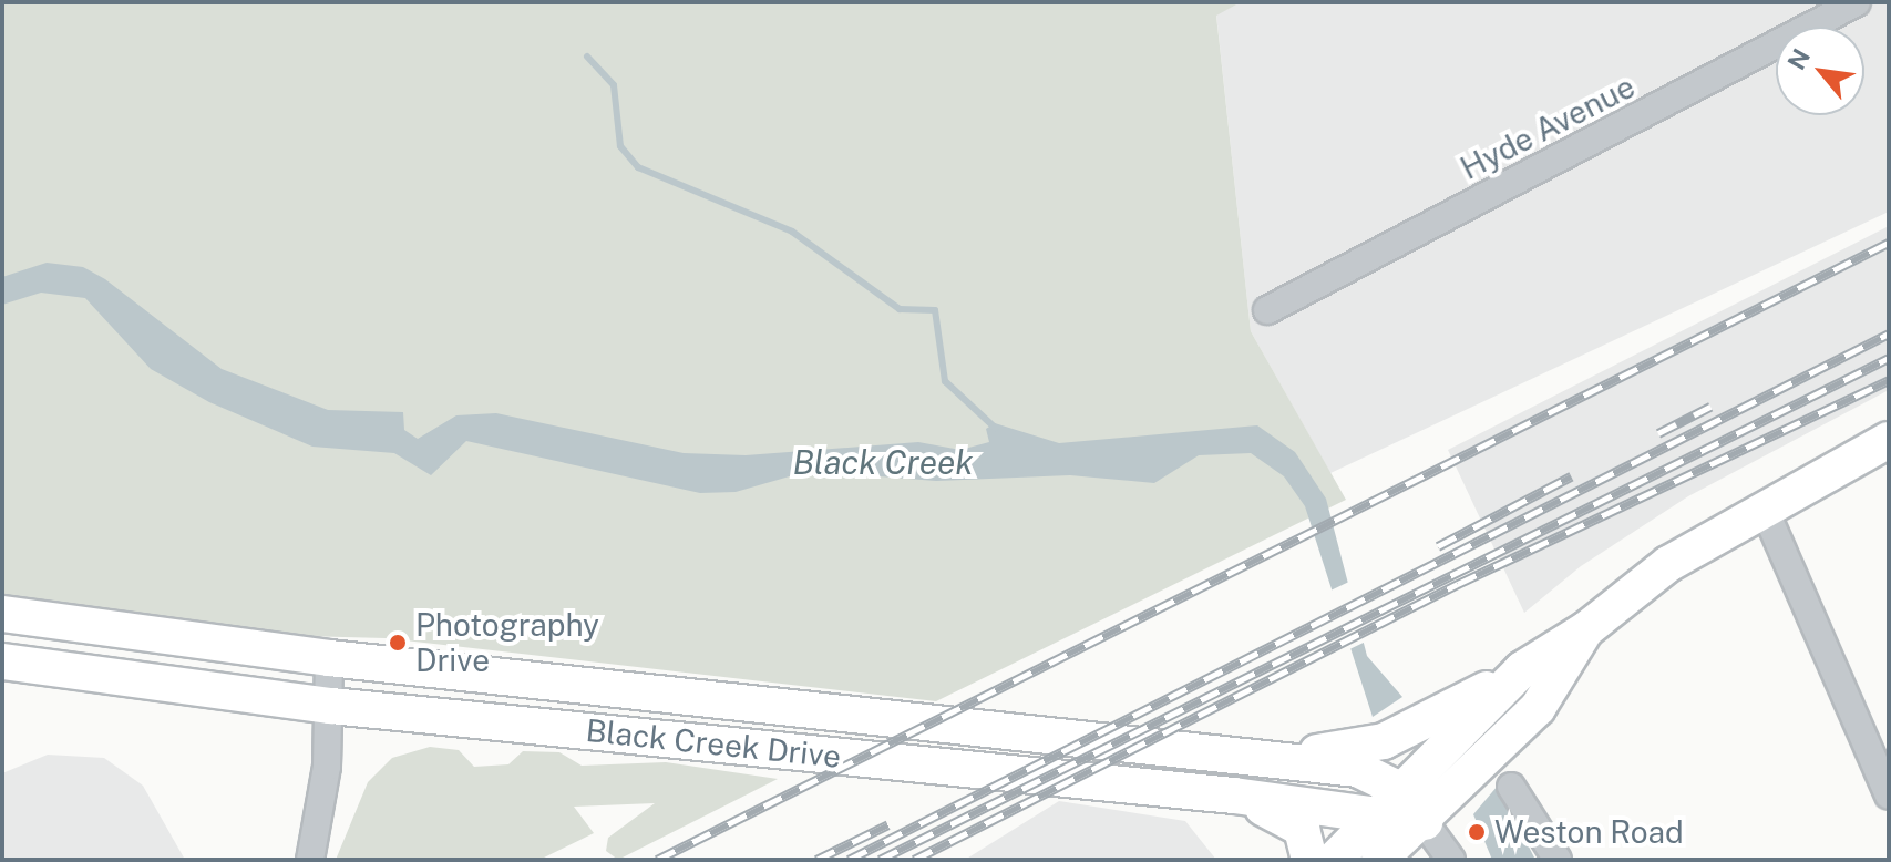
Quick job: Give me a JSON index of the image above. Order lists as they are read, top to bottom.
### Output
{
  "streets": {
    "main road": ["Black Creek Drive"],
    "street": ["Hyde Avenue"]
  },
  "water": ["Black Creek"],
  "places": ["Photography Drive", "Weston Road"],
  "north": "top left"
}
